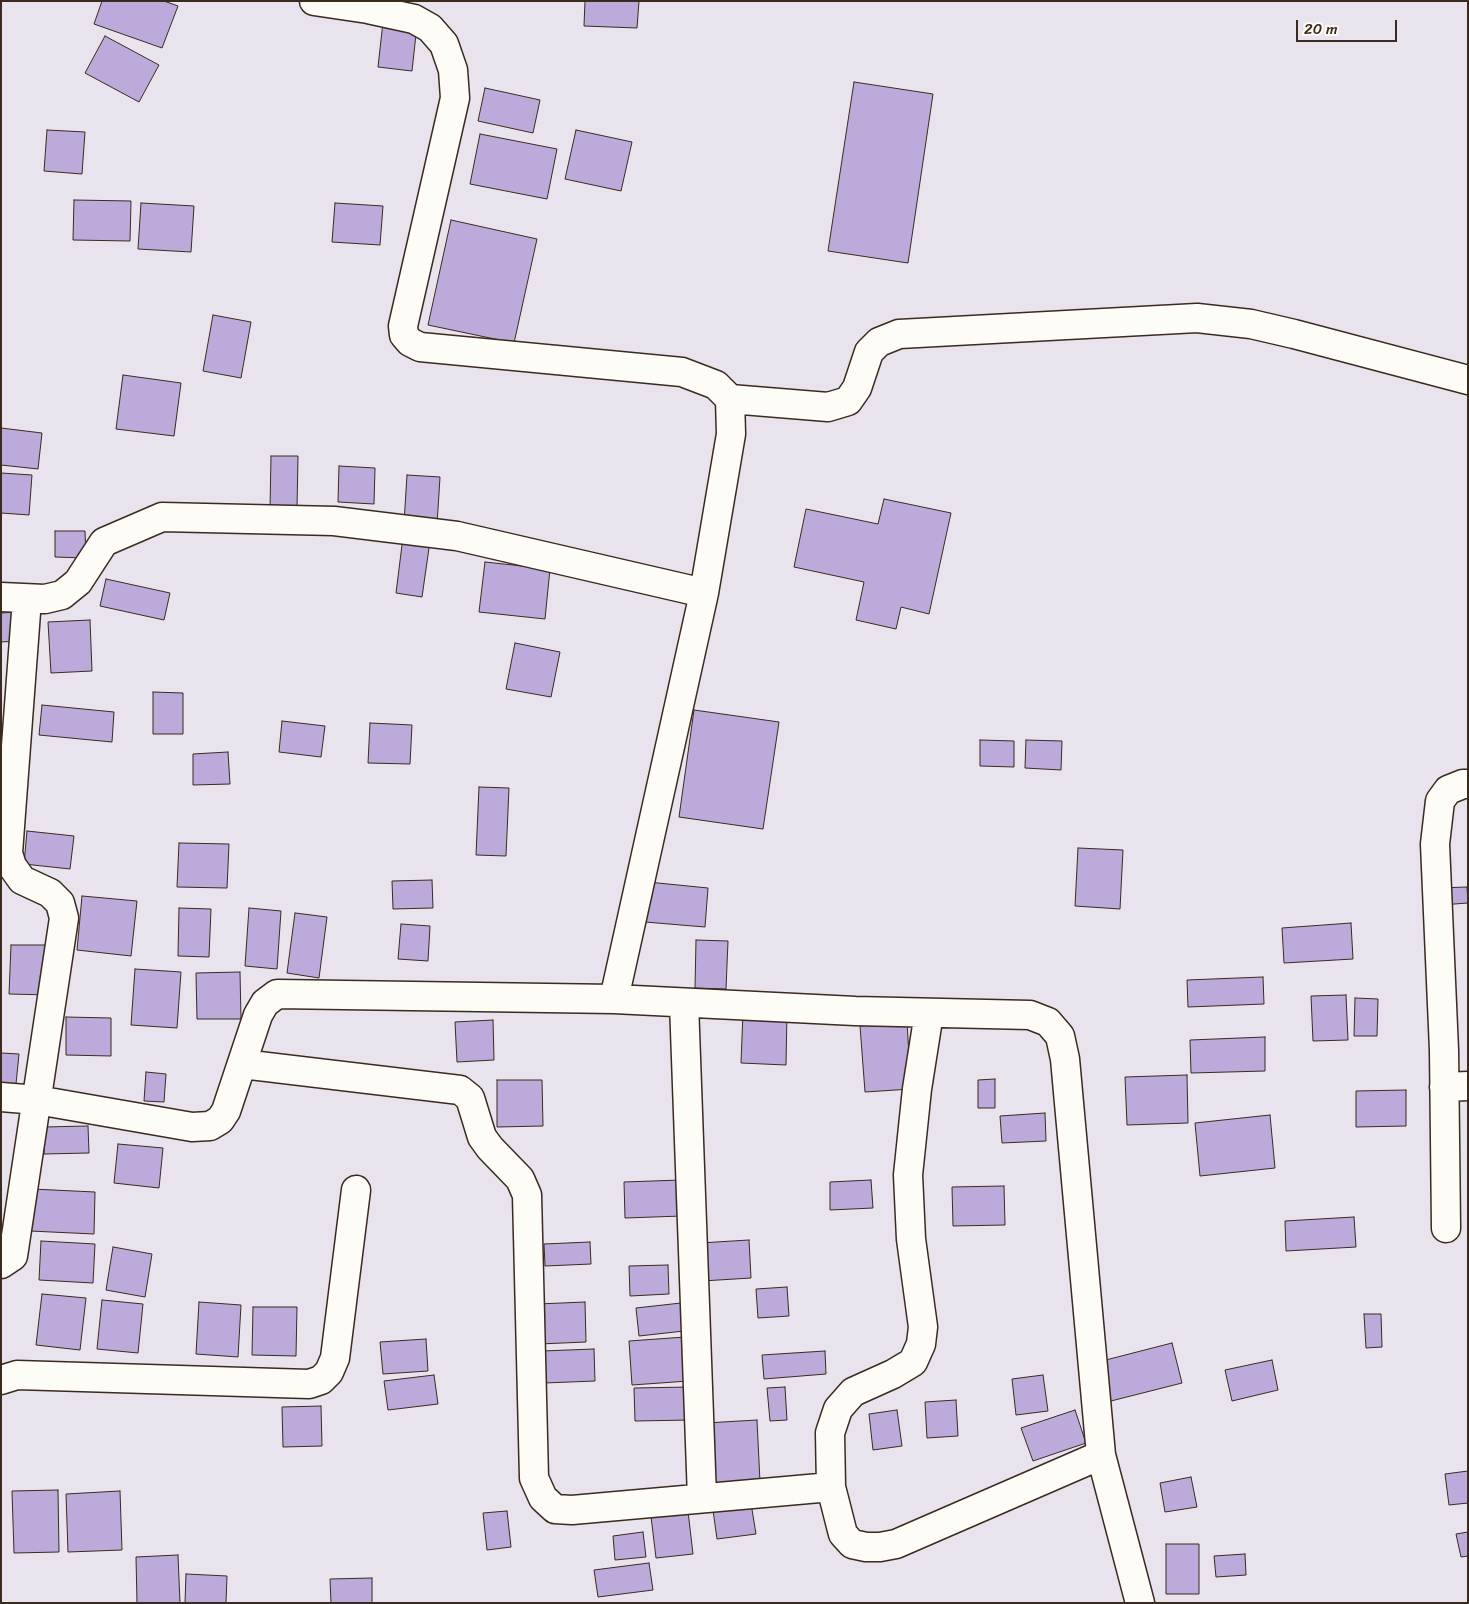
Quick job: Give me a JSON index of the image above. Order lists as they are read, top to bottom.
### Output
{
  "scale_bar": "20 m"
}
